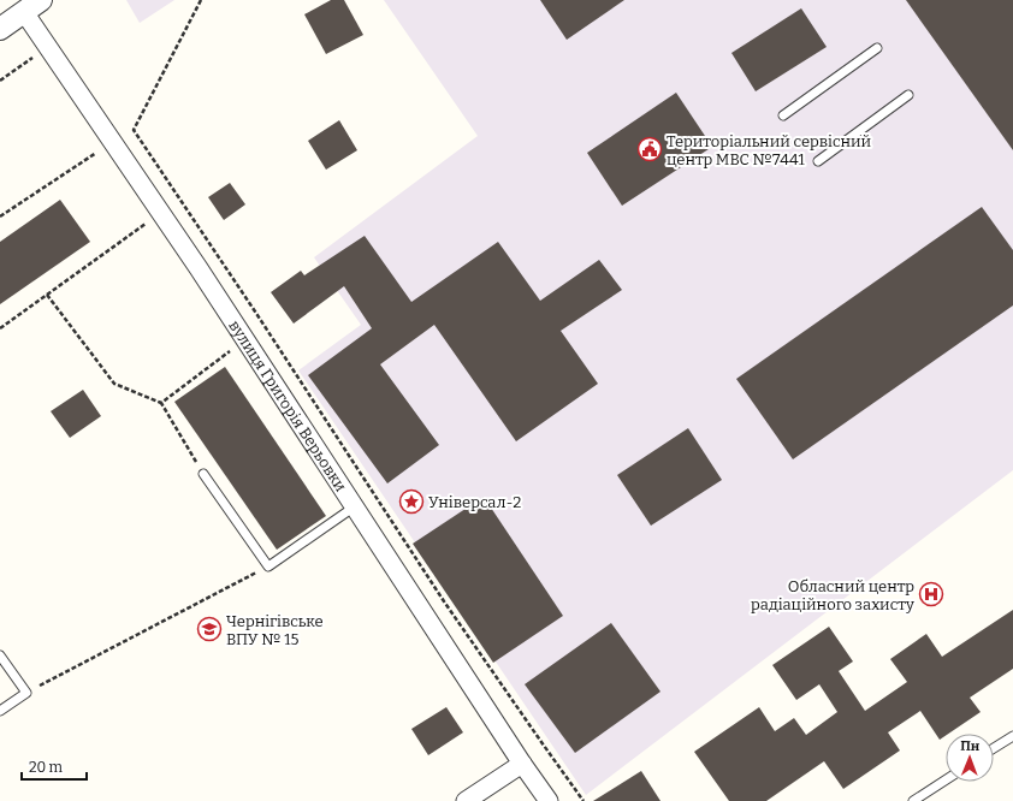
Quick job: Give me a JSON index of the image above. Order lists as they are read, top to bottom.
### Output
{
  "streets": {
    "street": ["вулиця Григорія Верьовки"]
  },
  "places": {
    "public building": ["Територіальний сервісний центр МВС №7441"],
    "place": ["Універсал-2"],
    "hospital": ["Обласний центр радіаційного захисту"],
    "school or university": ["Чернігівське ВПУ № 15"]
  },
  "scale_bar": "20 m",
  "north": "top"
}
